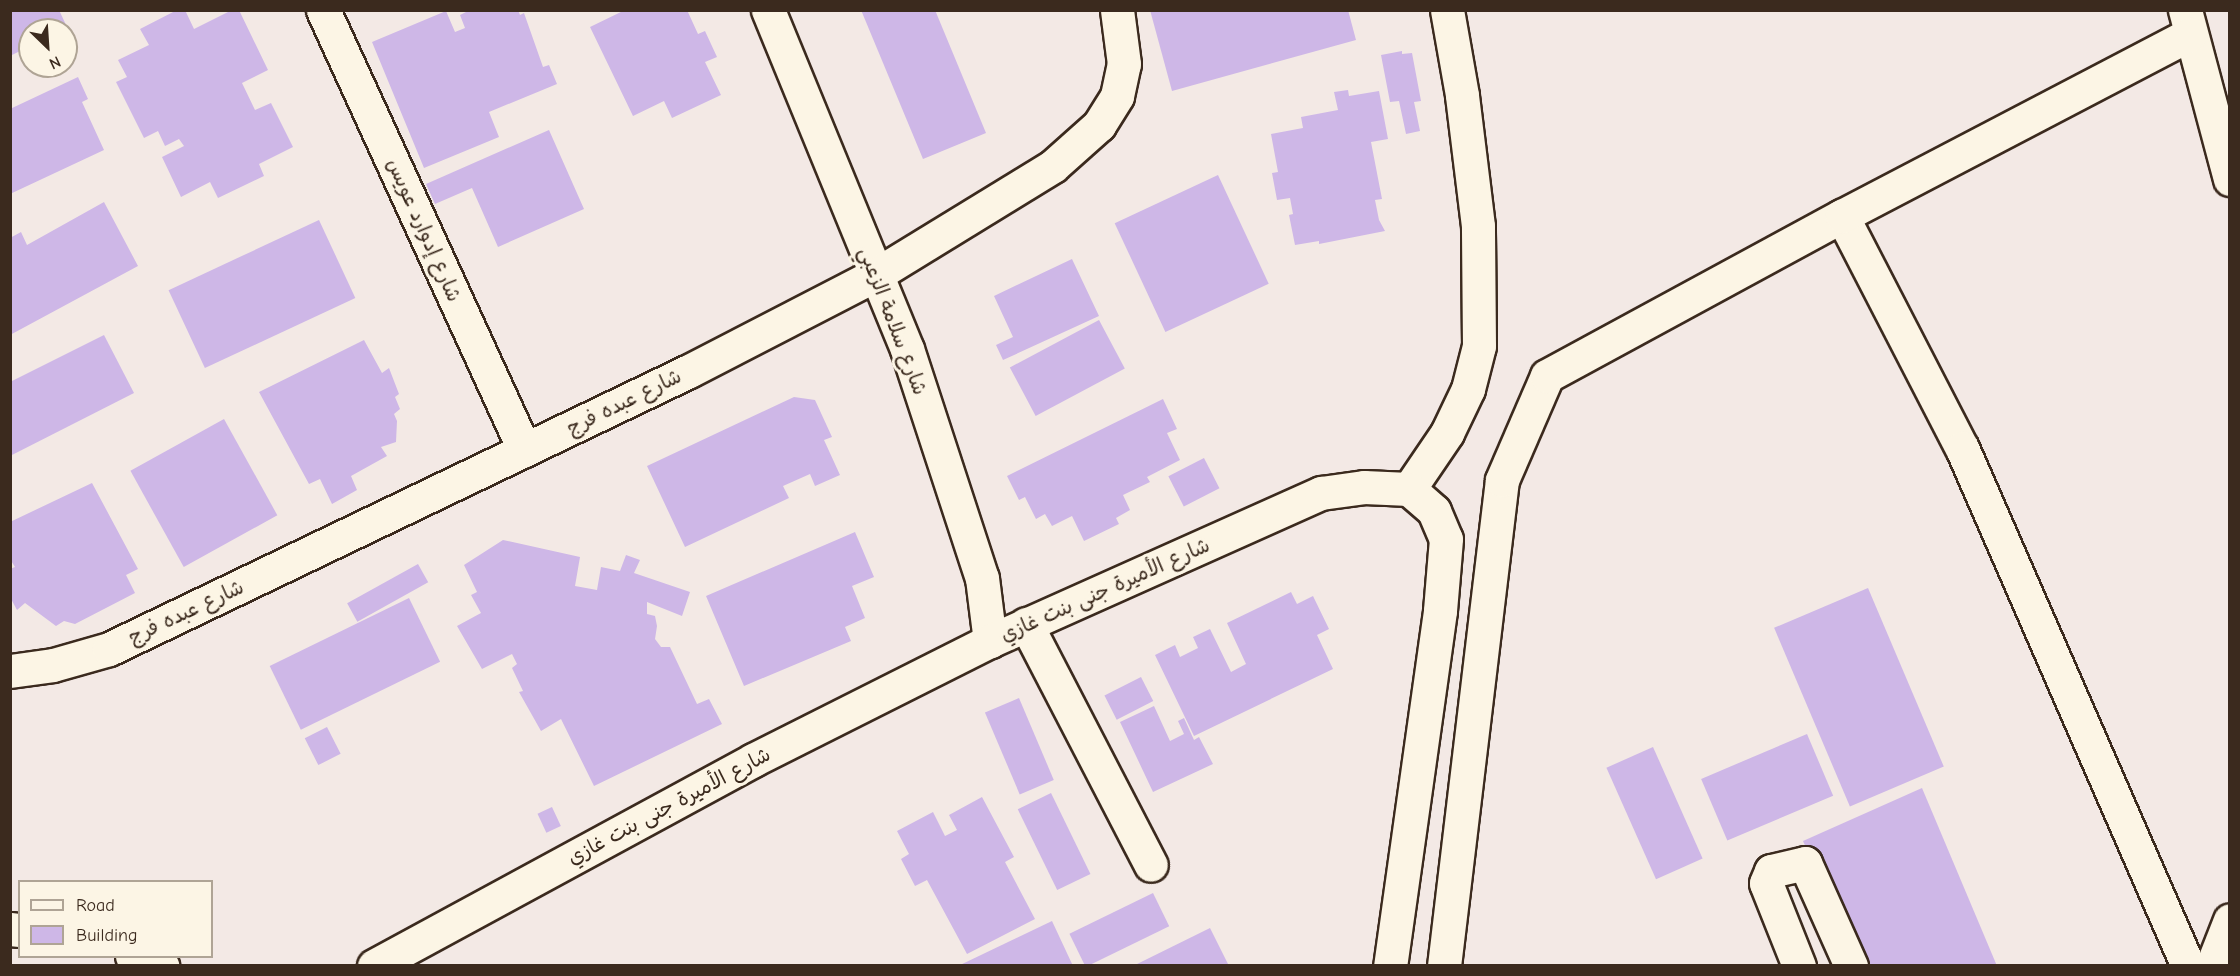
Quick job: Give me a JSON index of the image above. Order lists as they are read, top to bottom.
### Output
{
  "streets": {
    "street": [
      "شارع إدوارد عويس",
      "شارع سلامة الزعبي",
      "شارع عبده فرج",
      "شارع الأميرة جنى بنت غازي"
    ]
  },
  "crossings": [
    ["شارع إدوارد عويس", "شارع عبده فرج"],
    ["شارع سلامة الزعبي", "شارع عبده فرج"],
    ["شارع سلامة الزعبي", "شارع الأميرة جنى بنت غازي"]
  ],
  "legend": ["Road", "Building"],
  "north": "bottom right"
}
